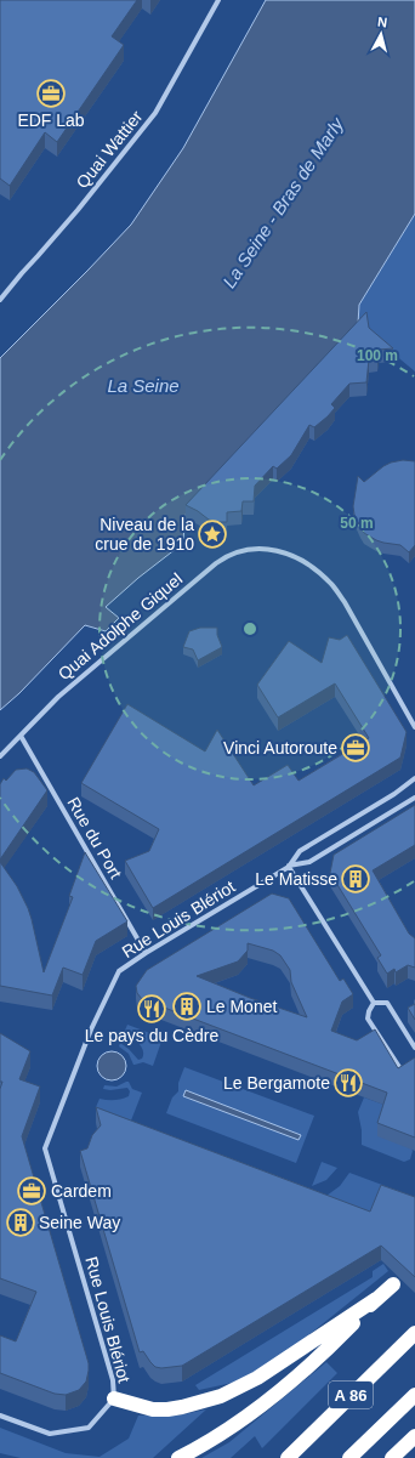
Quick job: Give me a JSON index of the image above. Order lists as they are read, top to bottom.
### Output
{
  "streets": {
    "highway": ["A 86"],
    "street": [
      "Quai Wattier",
      "Quai Adolphe Giquel",
      "Rue du Port",
      "Rue Louis Blériot"
    ]
  },
  "crossings": [
    ["Quai Adolphe Giquel", "Rue du Port"],
    ["Rue du Port", "Rue Louis Blériot"]
  ],
  "water": ["La Seine - Bras de Marly", "La Seine"],
  "places": {
    "office": ["EDF Lab", "Vinci Autoroute", "Cardem"],
    "place": ["Niveau de la crue de 1910"],
    "building": ["Le Matisse", "Le Monet", "Seine Way"],
    "restaurant": ["Le pays du Cèdre", "Le Bergamote"]
  },
  "north": "top",
  "rings": ["100 m", "50 m"]
}
